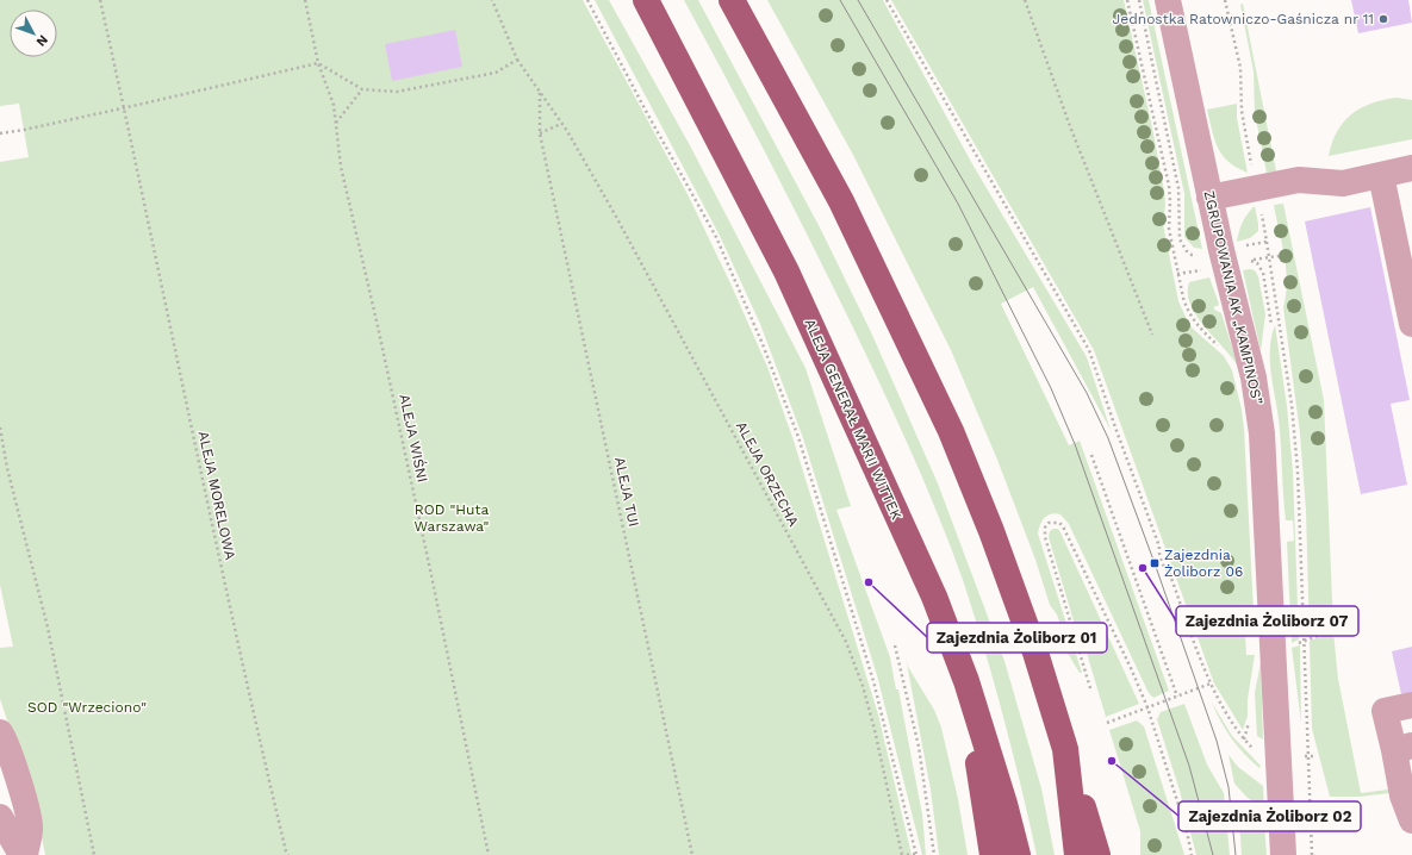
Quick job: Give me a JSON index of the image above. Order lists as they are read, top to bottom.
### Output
{
  "streets": {
    "main road": ["ALEJA GENERAŁ MARII WITTEK"],
    "street": ["ZGRUPOWANIA AK „KAMPINOS”"],
    "path": [
      "ALEJA WIŚNI",
      "ALEJA ORZECHA",
      "ALEJA TUI",
      "ALEJA MORELOWA"
    ]
  },
  "crossings": [
    ["ALEJA ORZECHA", "ALEJA TUI"]
  ],
  "parks": ["ROD \"Huta Warszawa\"", "SOD \"Wrzeciono\""],
  "places": {
    "other": [
      "Jednostka Ratowniczo-Gaśnicza nr 11",
      "Zajezdnia Żoliborz 07",
      "Zajezdnia Żoliborz 01",
      "Zajezdnia Żoliborz 02"
    ],
    "transit": ["Zajezdnia Żoliborz 06"]
  },
  "north": "bottom right"
}
